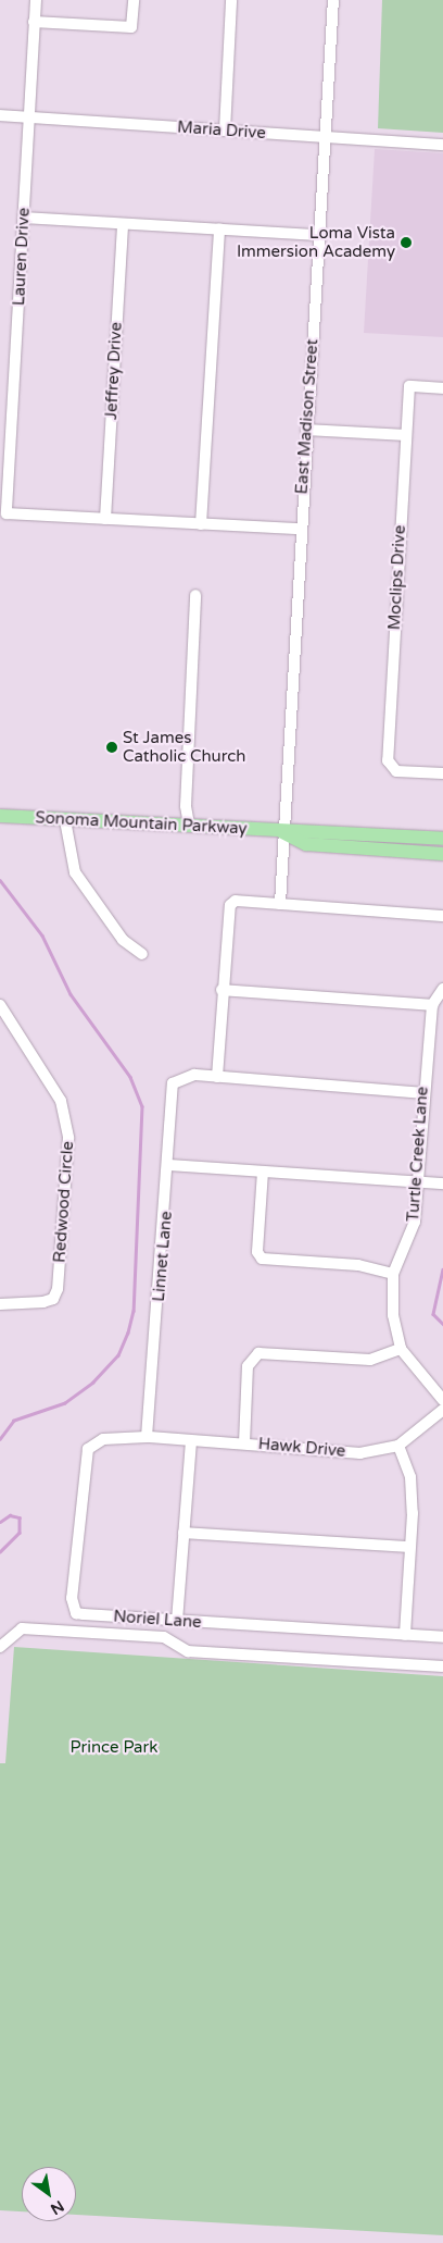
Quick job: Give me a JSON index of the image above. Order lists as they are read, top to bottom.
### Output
{
  "streets": {
    "main road": ["Sonoma Mountain Parkway"],
    "street": [
      "Maria Drive",
      "Lauren Drive",
      "Jeffrey Drive",
      "East Madison Street",
      "Moclips Drive",
      "Turtle Creek Lane",
      "Redwood Circle",
      "Linnet Lane",
      "Hawk Drive",
      "Noriel Lane"
    ]
  },
  "crossings": [
    ["Maria Drive", "Lauren Drive"],
    ["Maria Drive", "East Madison Street"],
    ["Lauren Drive", "Jeffrey Drive"],
    ["East Madison Street", "Sonoma Mountain Parkway"],
    ["Linnet Lane", "Hawk Drive"],
    ["Hawk Drive", "Noriel Lane"]
  ],
  "parks": ["Prince Park"],
  "places": ["Loma Vista Immersion Academy", "St James Catholic Church"],
  "north": "bottom right"
}
